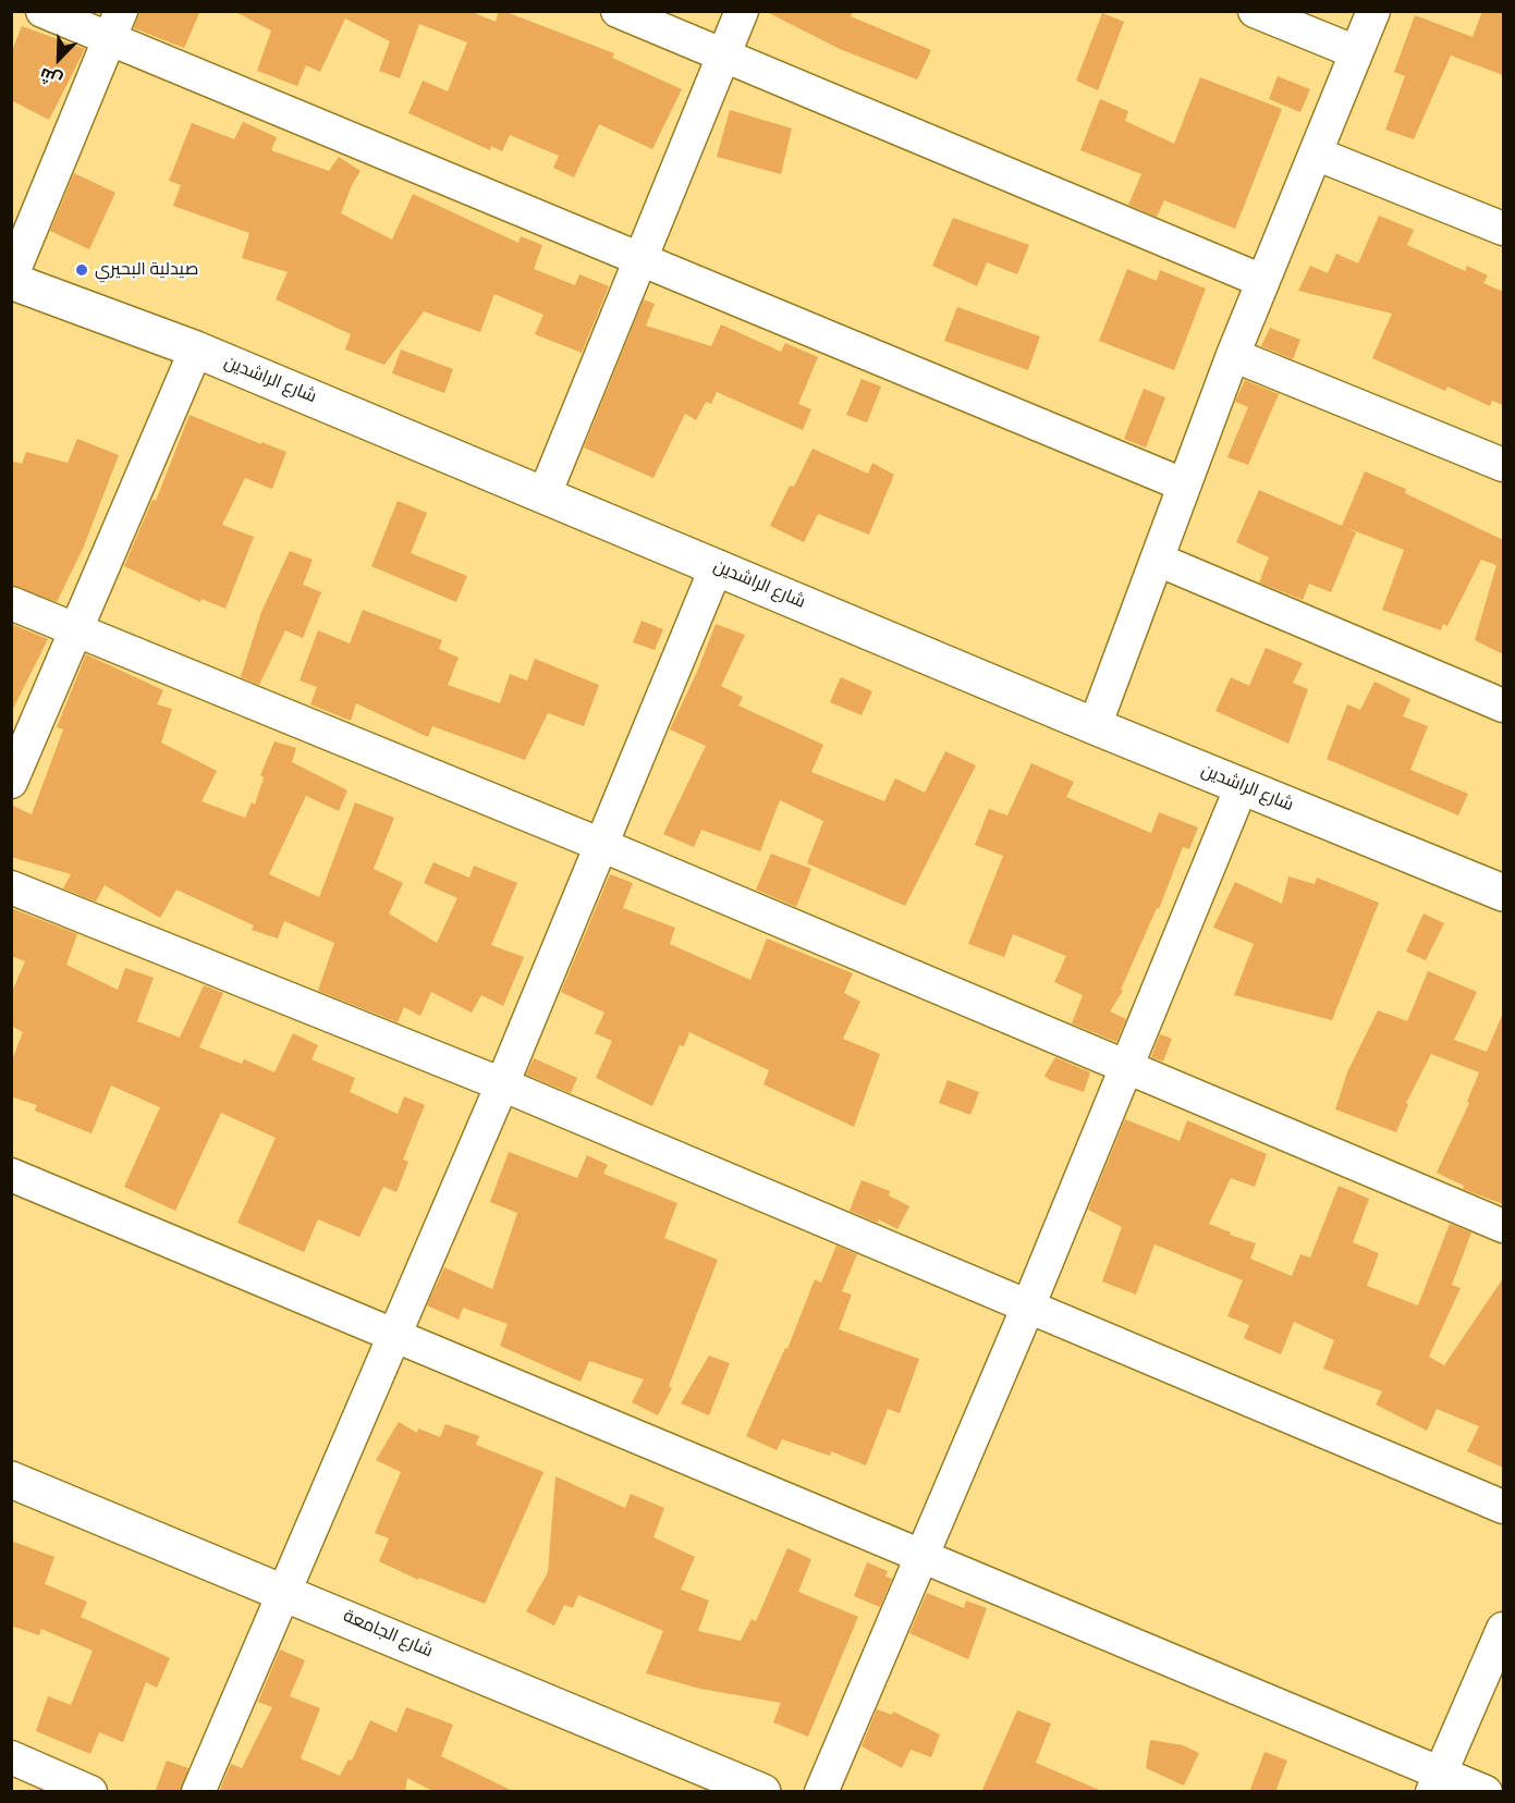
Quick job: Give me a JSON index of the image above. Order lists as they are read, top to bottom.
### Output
{
  "streets": {
    "street": ["شارع الراشدين", "شارع الجامعة"]
  },
  "places": ["صيدلية البحيري"],
  "north": "bottom left"
}
